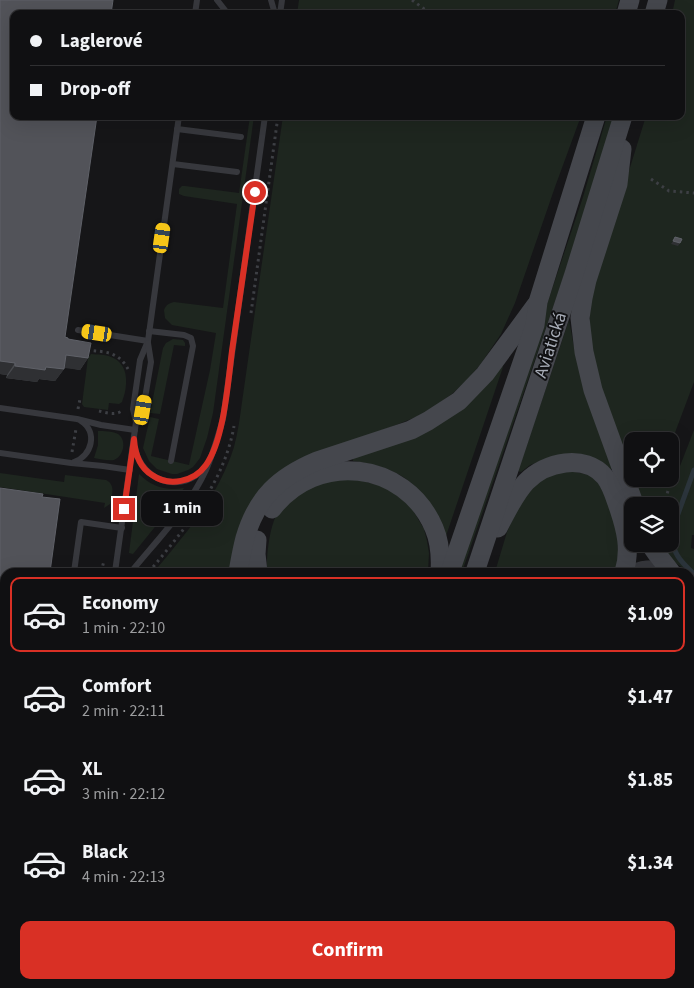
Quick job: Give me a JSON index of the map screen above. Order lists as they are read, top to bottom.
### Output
{
  "streets": {
    "main road": ["Aviatická"]
  },
  "page": {
    "banner": ["Laglerové", "Drop-off"],
    "bubble": "1 min",
    "list": [
      {
        "name": "Economy",
        "note": "1 min · 22:10",
        "value": "$1.09"
      },
      {
        "name": "Comfort",
        "note": "2 min · 22:11",
        "value": "$1.47"
      },
      {
        "name": "XL",
        "note": "3 min · 22:12",
        "value": "$1.85"
      },
      {
        "name": "Black",
        "note": "4 min · 22:13",
        "value": "$1.34"
      }
    ],
    "buttons": "Confirm"
  }
}
